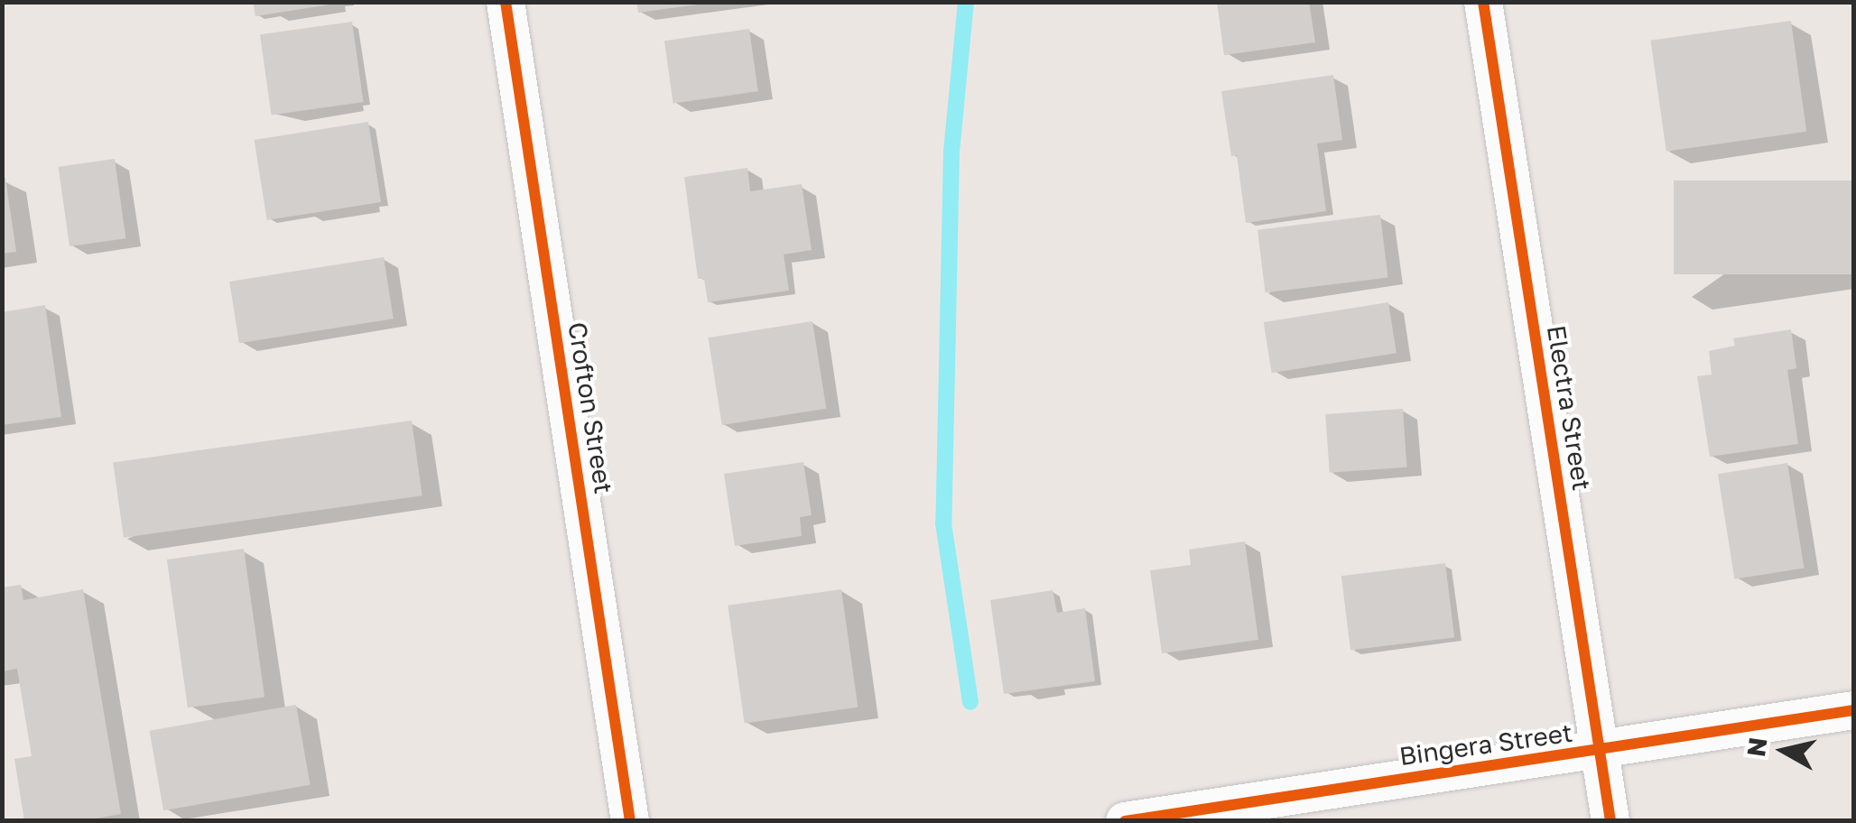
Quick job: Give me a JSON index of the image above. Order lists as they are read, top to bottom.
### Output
{
  "streets": {
    "street": ["Crofton Street", "Electra Street", "Bingera Street"]
  },
  "crossings": [
    ["Electra Street", "Bingera Street"]
  ],
  "north": "left"
}
